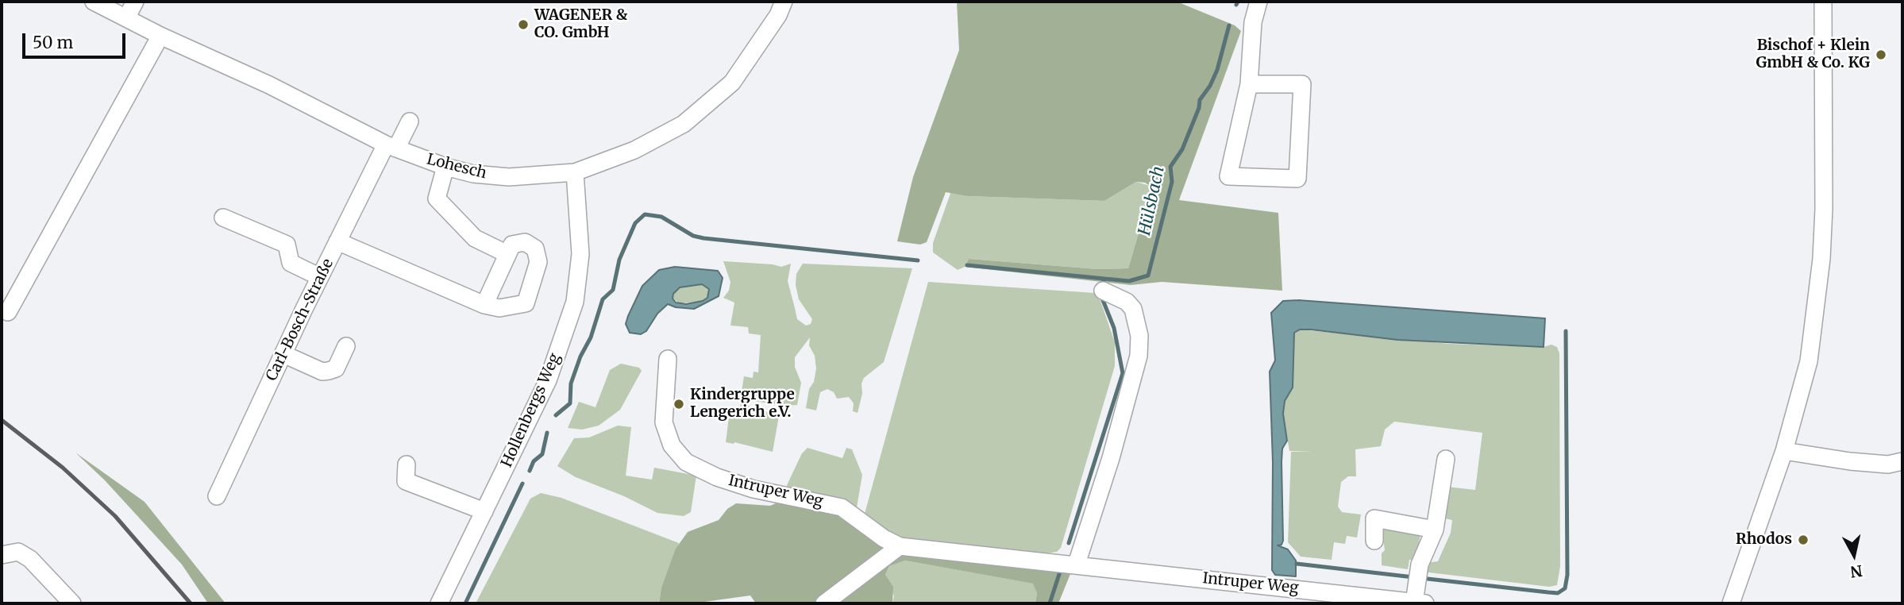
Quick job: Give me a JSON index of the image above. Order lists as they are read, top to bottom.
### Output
{
  "streets": {
    "street": [
      "Lohesch",
      "Carl-Bosch-Straße",
      "Hollenbergs Weg",
      "Intruper Weg"
    ]
  },
  "crossings": [
    ["Lohesch", "Carl-Bosch-Straße"],
    ["Lohesch", "Hollenbergs Weg"]
  ],
  "water": ["Hülsbach"],
  "places": [
    "WAGENER & CO. GmbH",
    "Bischof + Klein GmbH & Co. KG",
    "Kindergruppe Lengerich e.V.",
    "Rhodos"
  ],
  "scale_bar": "50 m",
  "north": "bottom"
}
